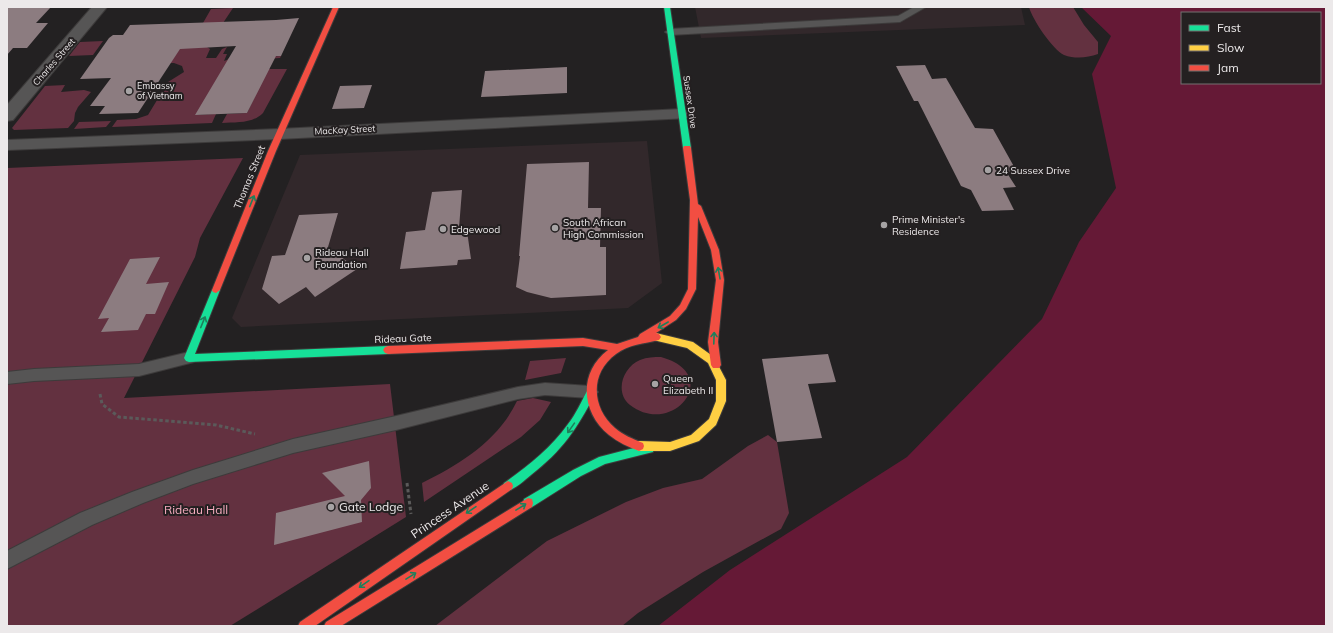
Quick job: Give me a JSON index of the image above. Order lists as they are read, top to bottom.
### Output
{
  "streets": {
    "main road": [
      "Sussex Drive",
      "Thomas Street",
      "Rideau Gate",
      "Princess Avenue"
    ],
    "street": ["Charles Street", "MacKay Street"]
  },
  "crossings": [
    ["Sussex Drive", "MacKay Street"],
    ["Sussex Drive", "Rideau Gate"],
    ["Sussex Drive", "Princess Avenue"],
    ["MacKay Street", "Thomas Street"],
    ["Thomas Street", "Rideau Gate"],
    ["Rideau Gate", "Princess Avenue"]
  ],
  "one_way": ["Thomas Street"],
  "parks": ["Rideau Hall"],
  "places": [
    "Embassy of Vietnam",
    "24 Sussex Drive",
    "Prime Minister's Residence",
    "South African High Commission",
    "Edgewood",
    "Rideau Hall Foundation",
    "Queen Elizabeth II",
    "Gate Lodge"
  ],
  "legend": ["Fast", "Slow", "Jam"]
}
